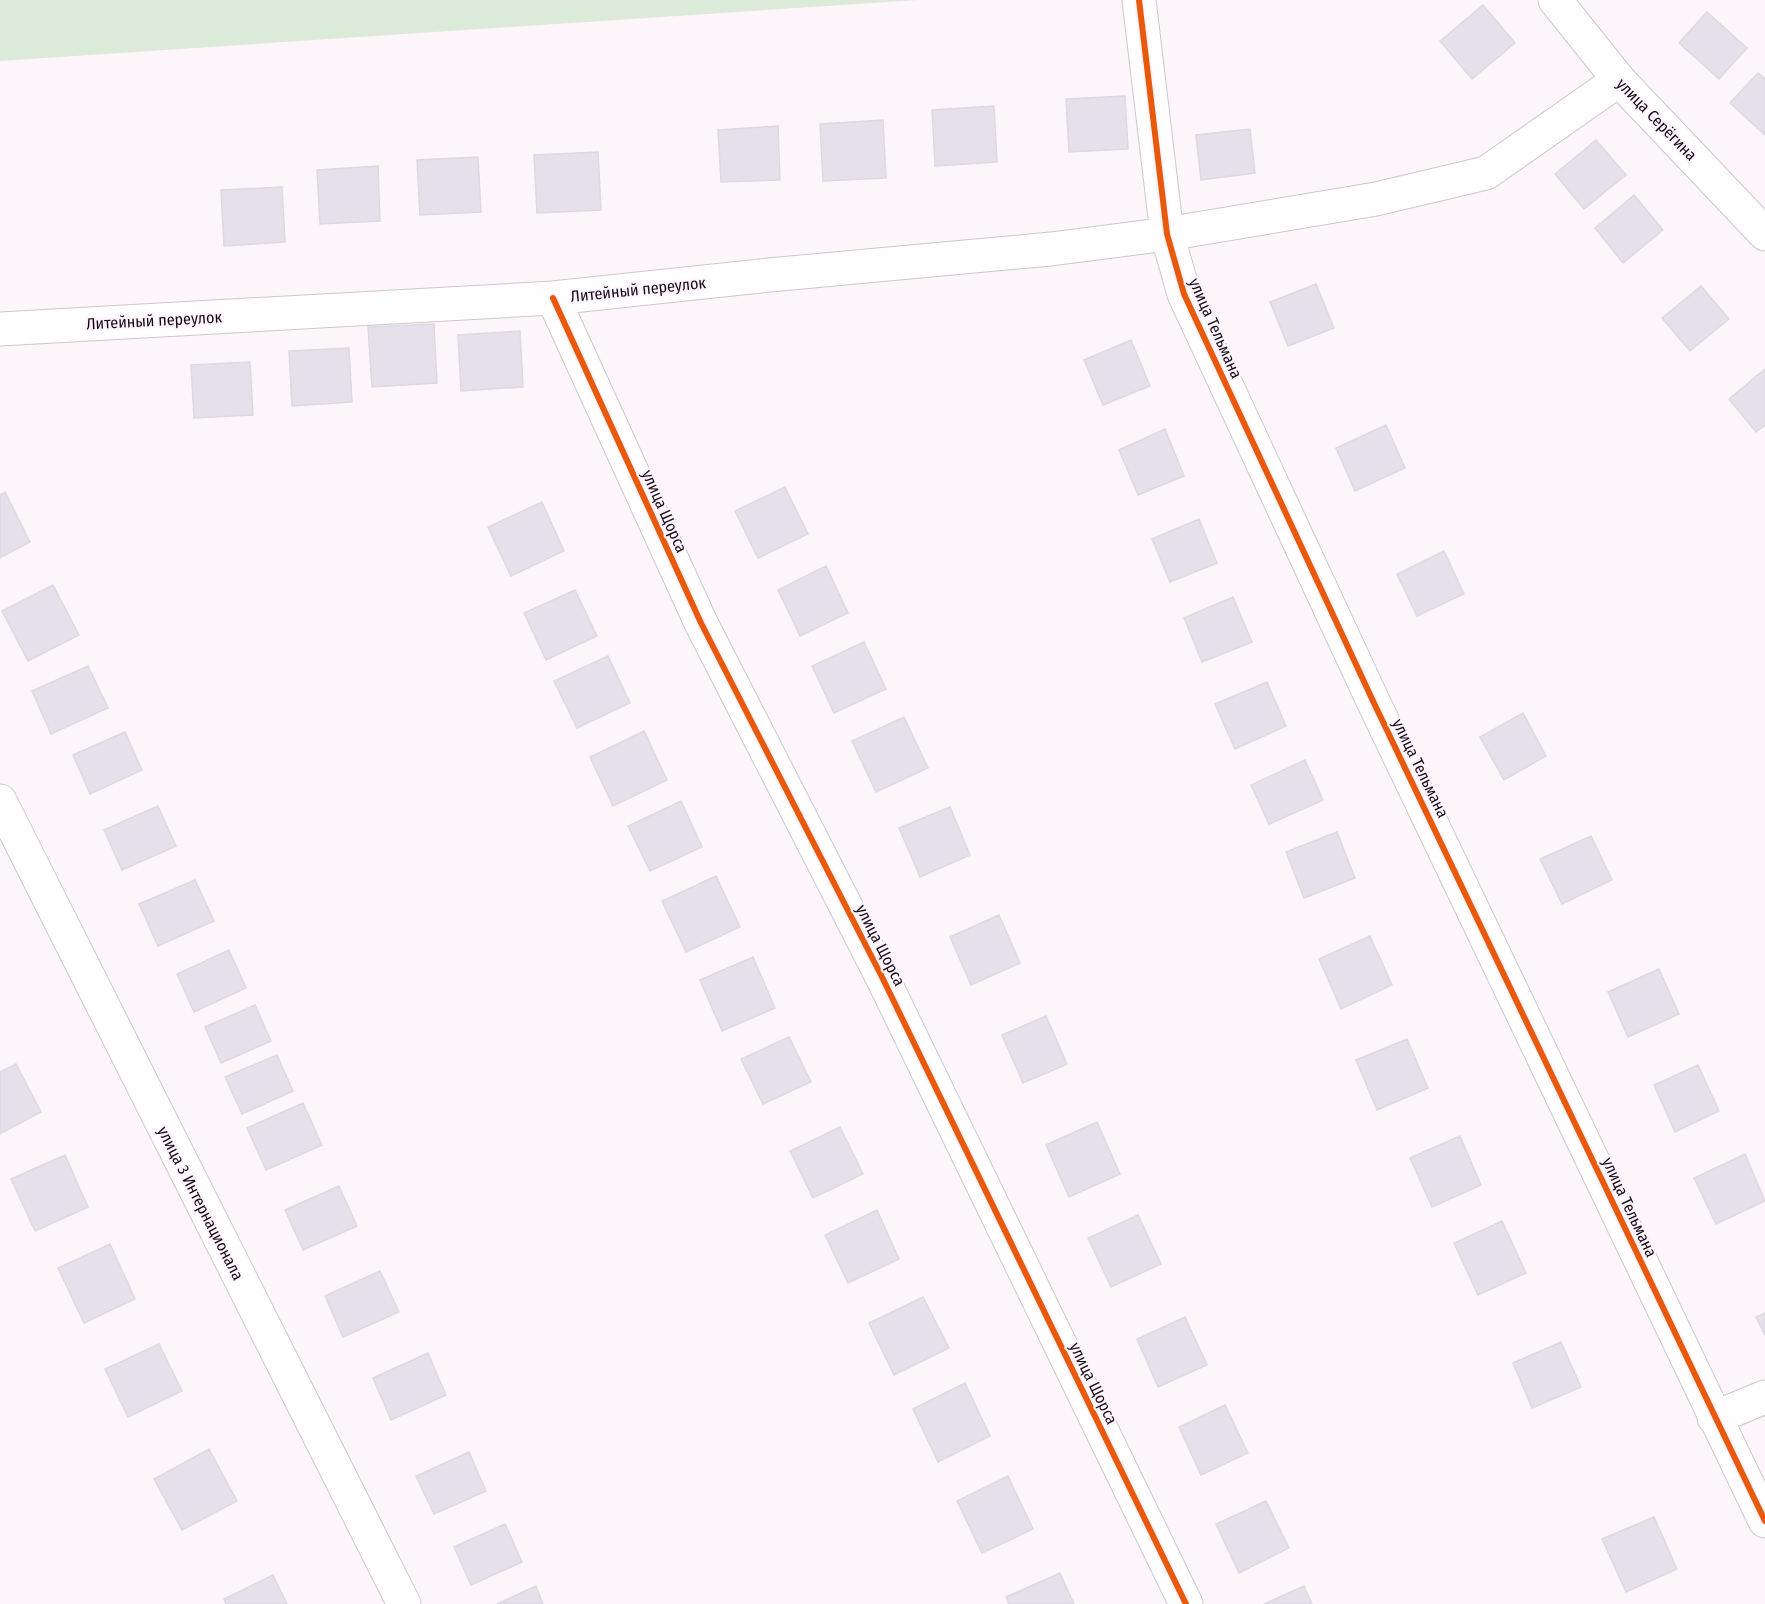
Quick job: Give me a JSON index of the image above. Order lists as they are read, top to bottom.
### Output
{
  "streets": {
    "street": [
      "улица Серёгина",
      "Литейный переулок",
      "улица Тельмана",
      "улица Щорса",
      "улица 3 Интернационала"
    ]
  },
  "crossings": [
    ["улица Серёгина", "Литейный переулок"],
    ["Литейный переулок", "улица Тельмана"],
    ["Литейный переулок", "улица Щорса"]
  ]
}
